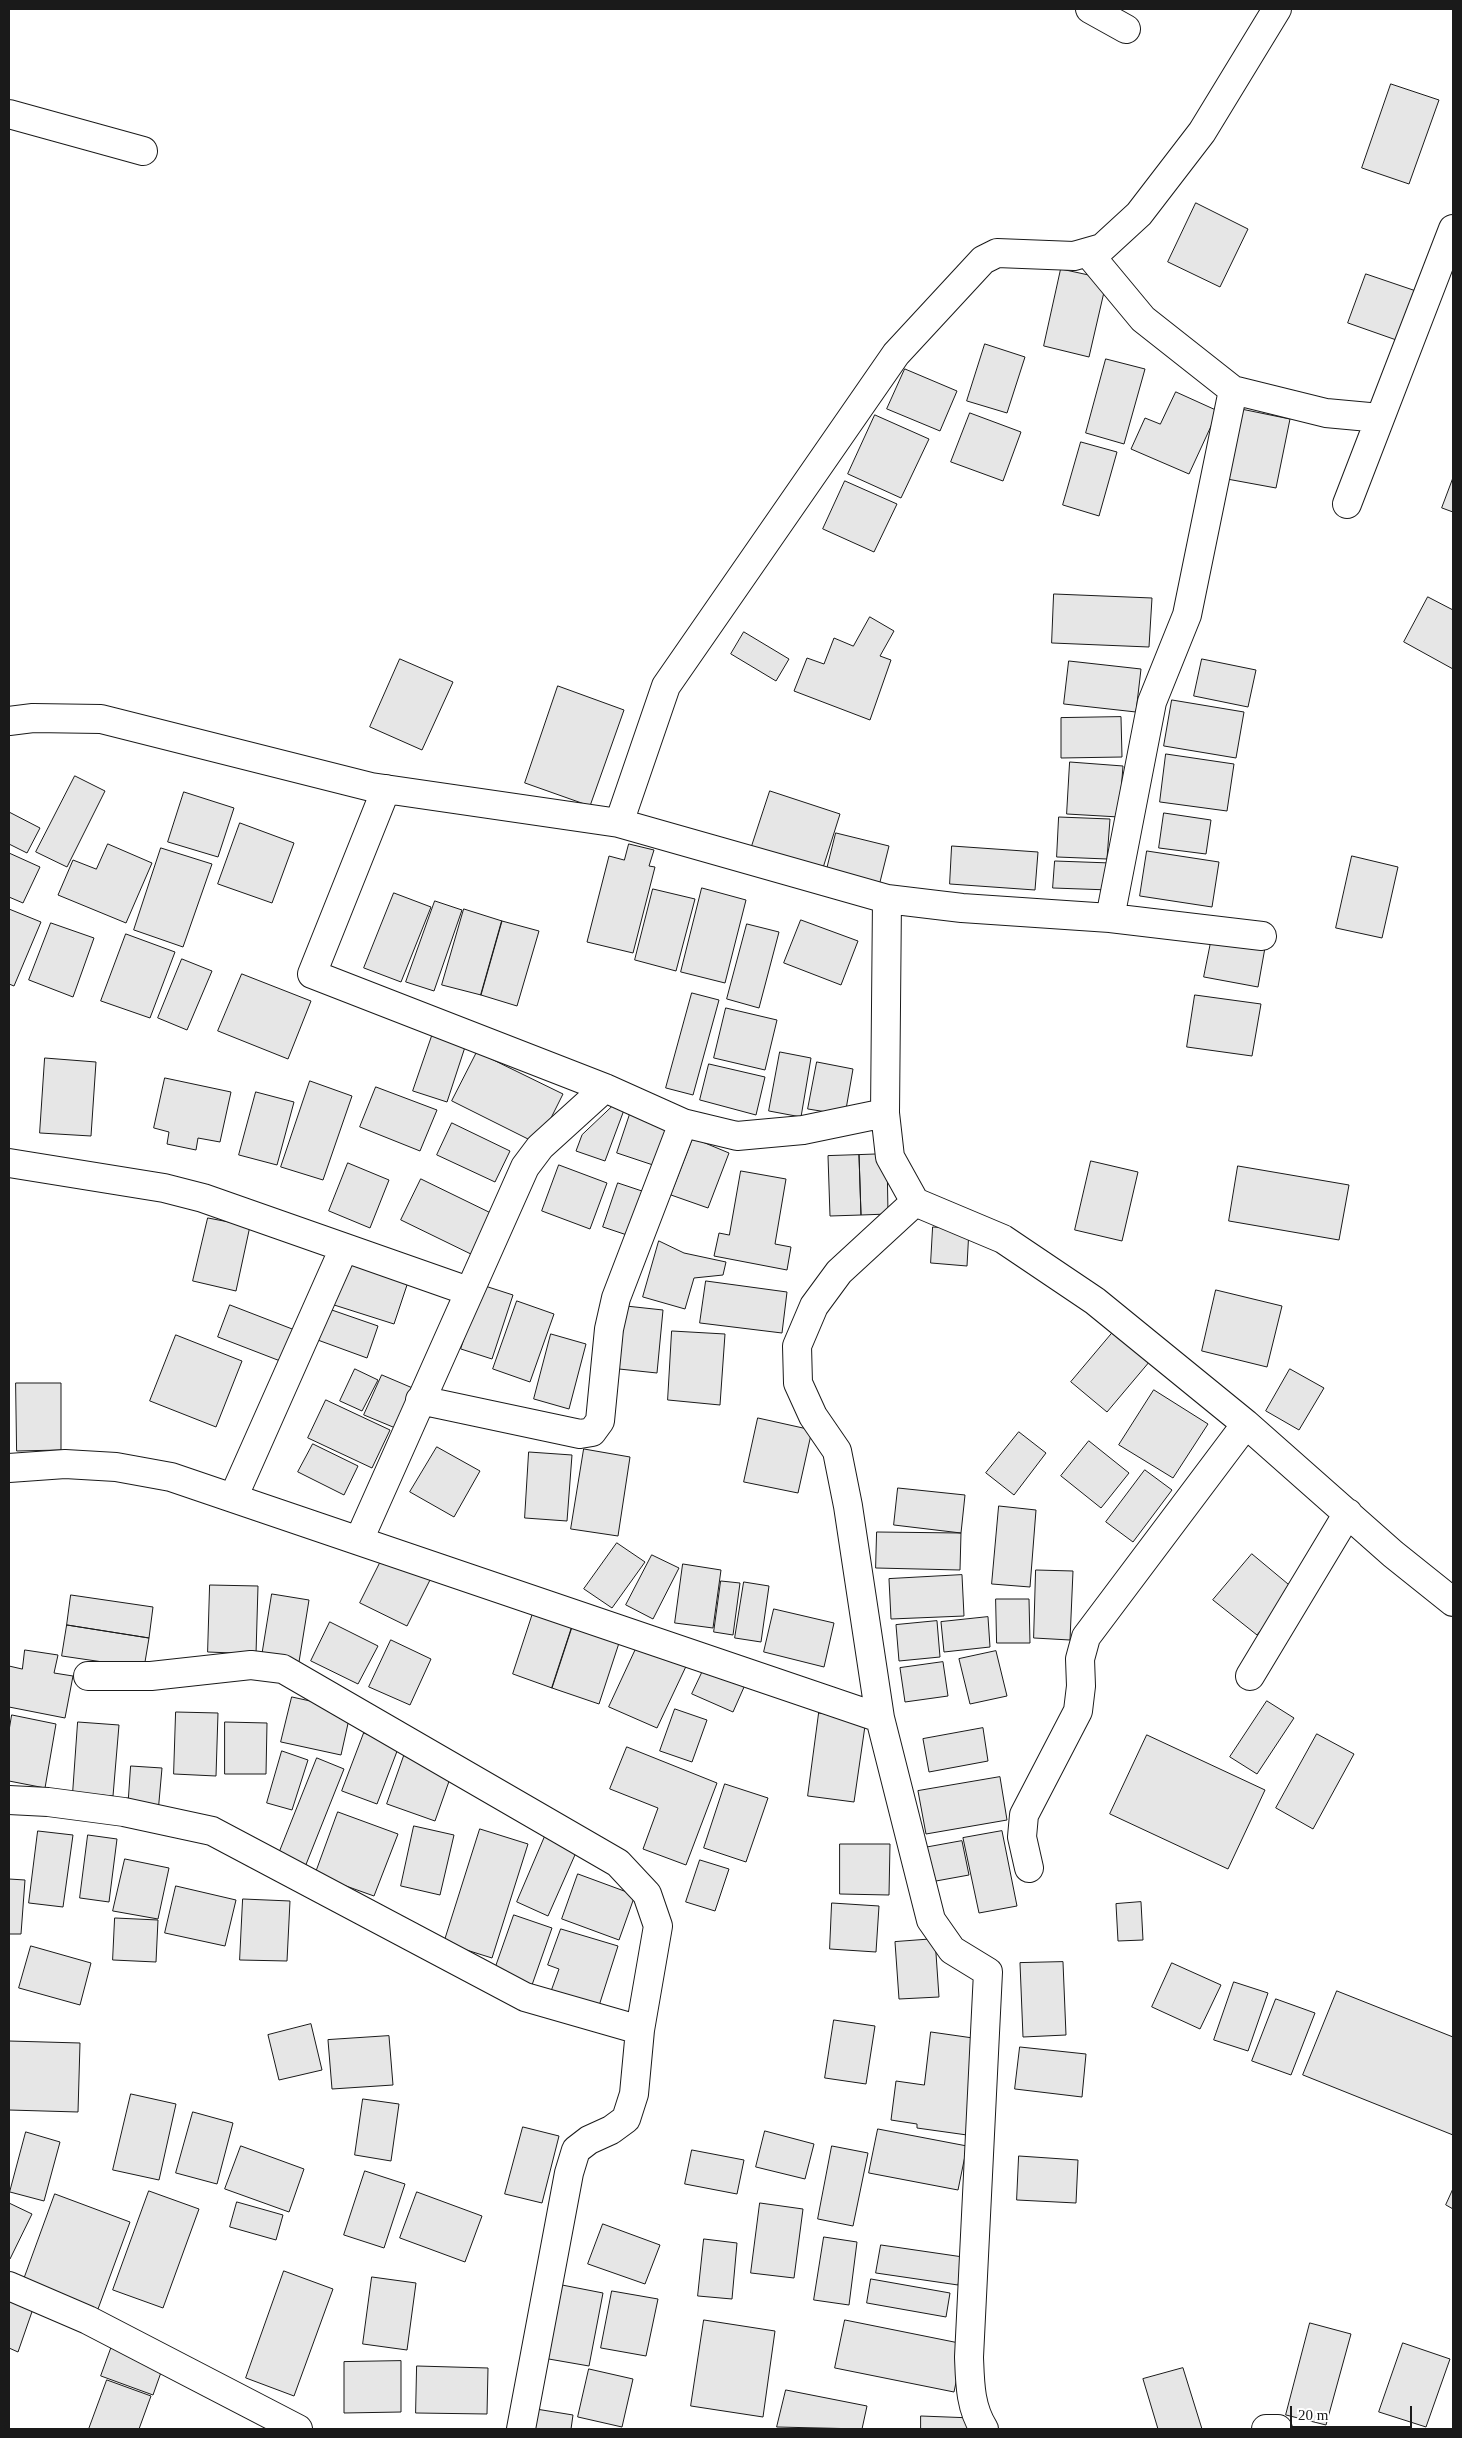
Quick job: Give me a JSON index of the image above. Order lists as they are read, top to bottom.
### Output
{
  "scale_bar": "20 m"
}
